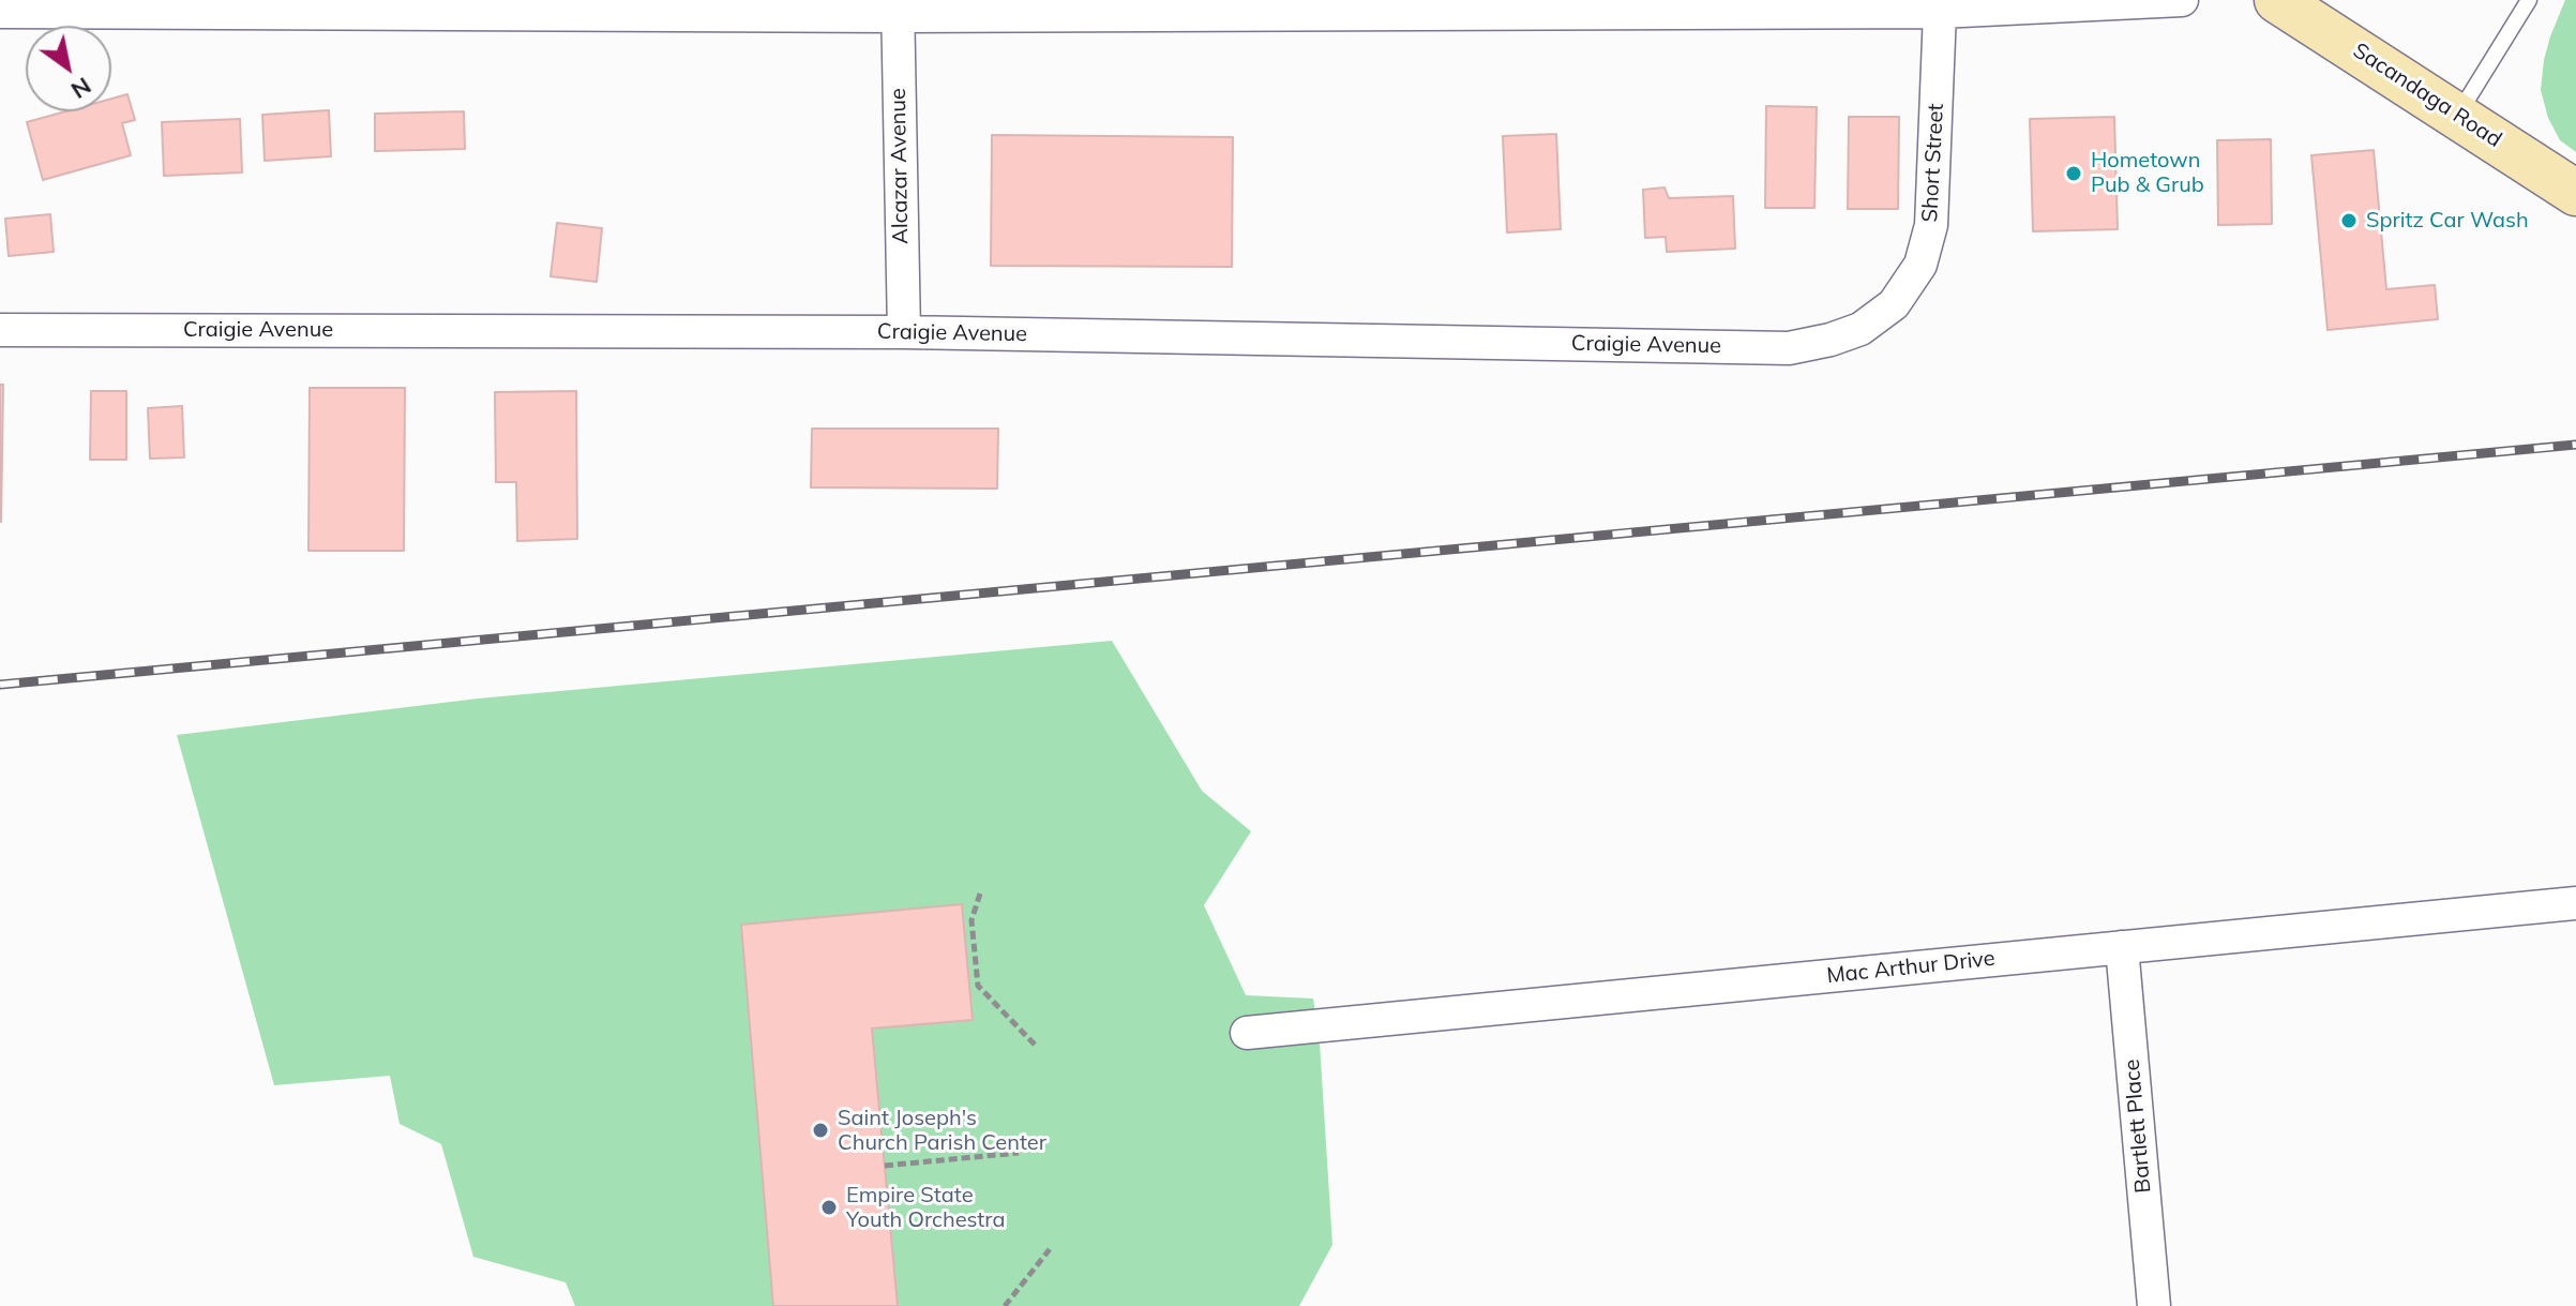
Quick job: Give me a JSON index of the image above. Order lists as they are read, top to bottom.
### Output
{
  "streets": {
    "main road": ["Sacandaga Road"],
    "street": [
      "Short Street",
      "Alcazar Avenue",
      "Craigie Avenue",
      "Mac Arthur Drive",
      "Bartlett Place"
    ]
  },
  "crossings": [
    ["Short Street", "Craigie Avenue"],
    ["Alcazar Avenue", "Craigie Avenue"],
    ["Mac Arthur Drive", "Bartlett Place"]
  ],
  "places": [
    "Hometown Pub & Grub",
    "Spritz Car Wash",
    "Saint Joseph's Church Parish Center",
    "Empire State Youth Orchestra"
  ],
  "north": "bottom right"
}
